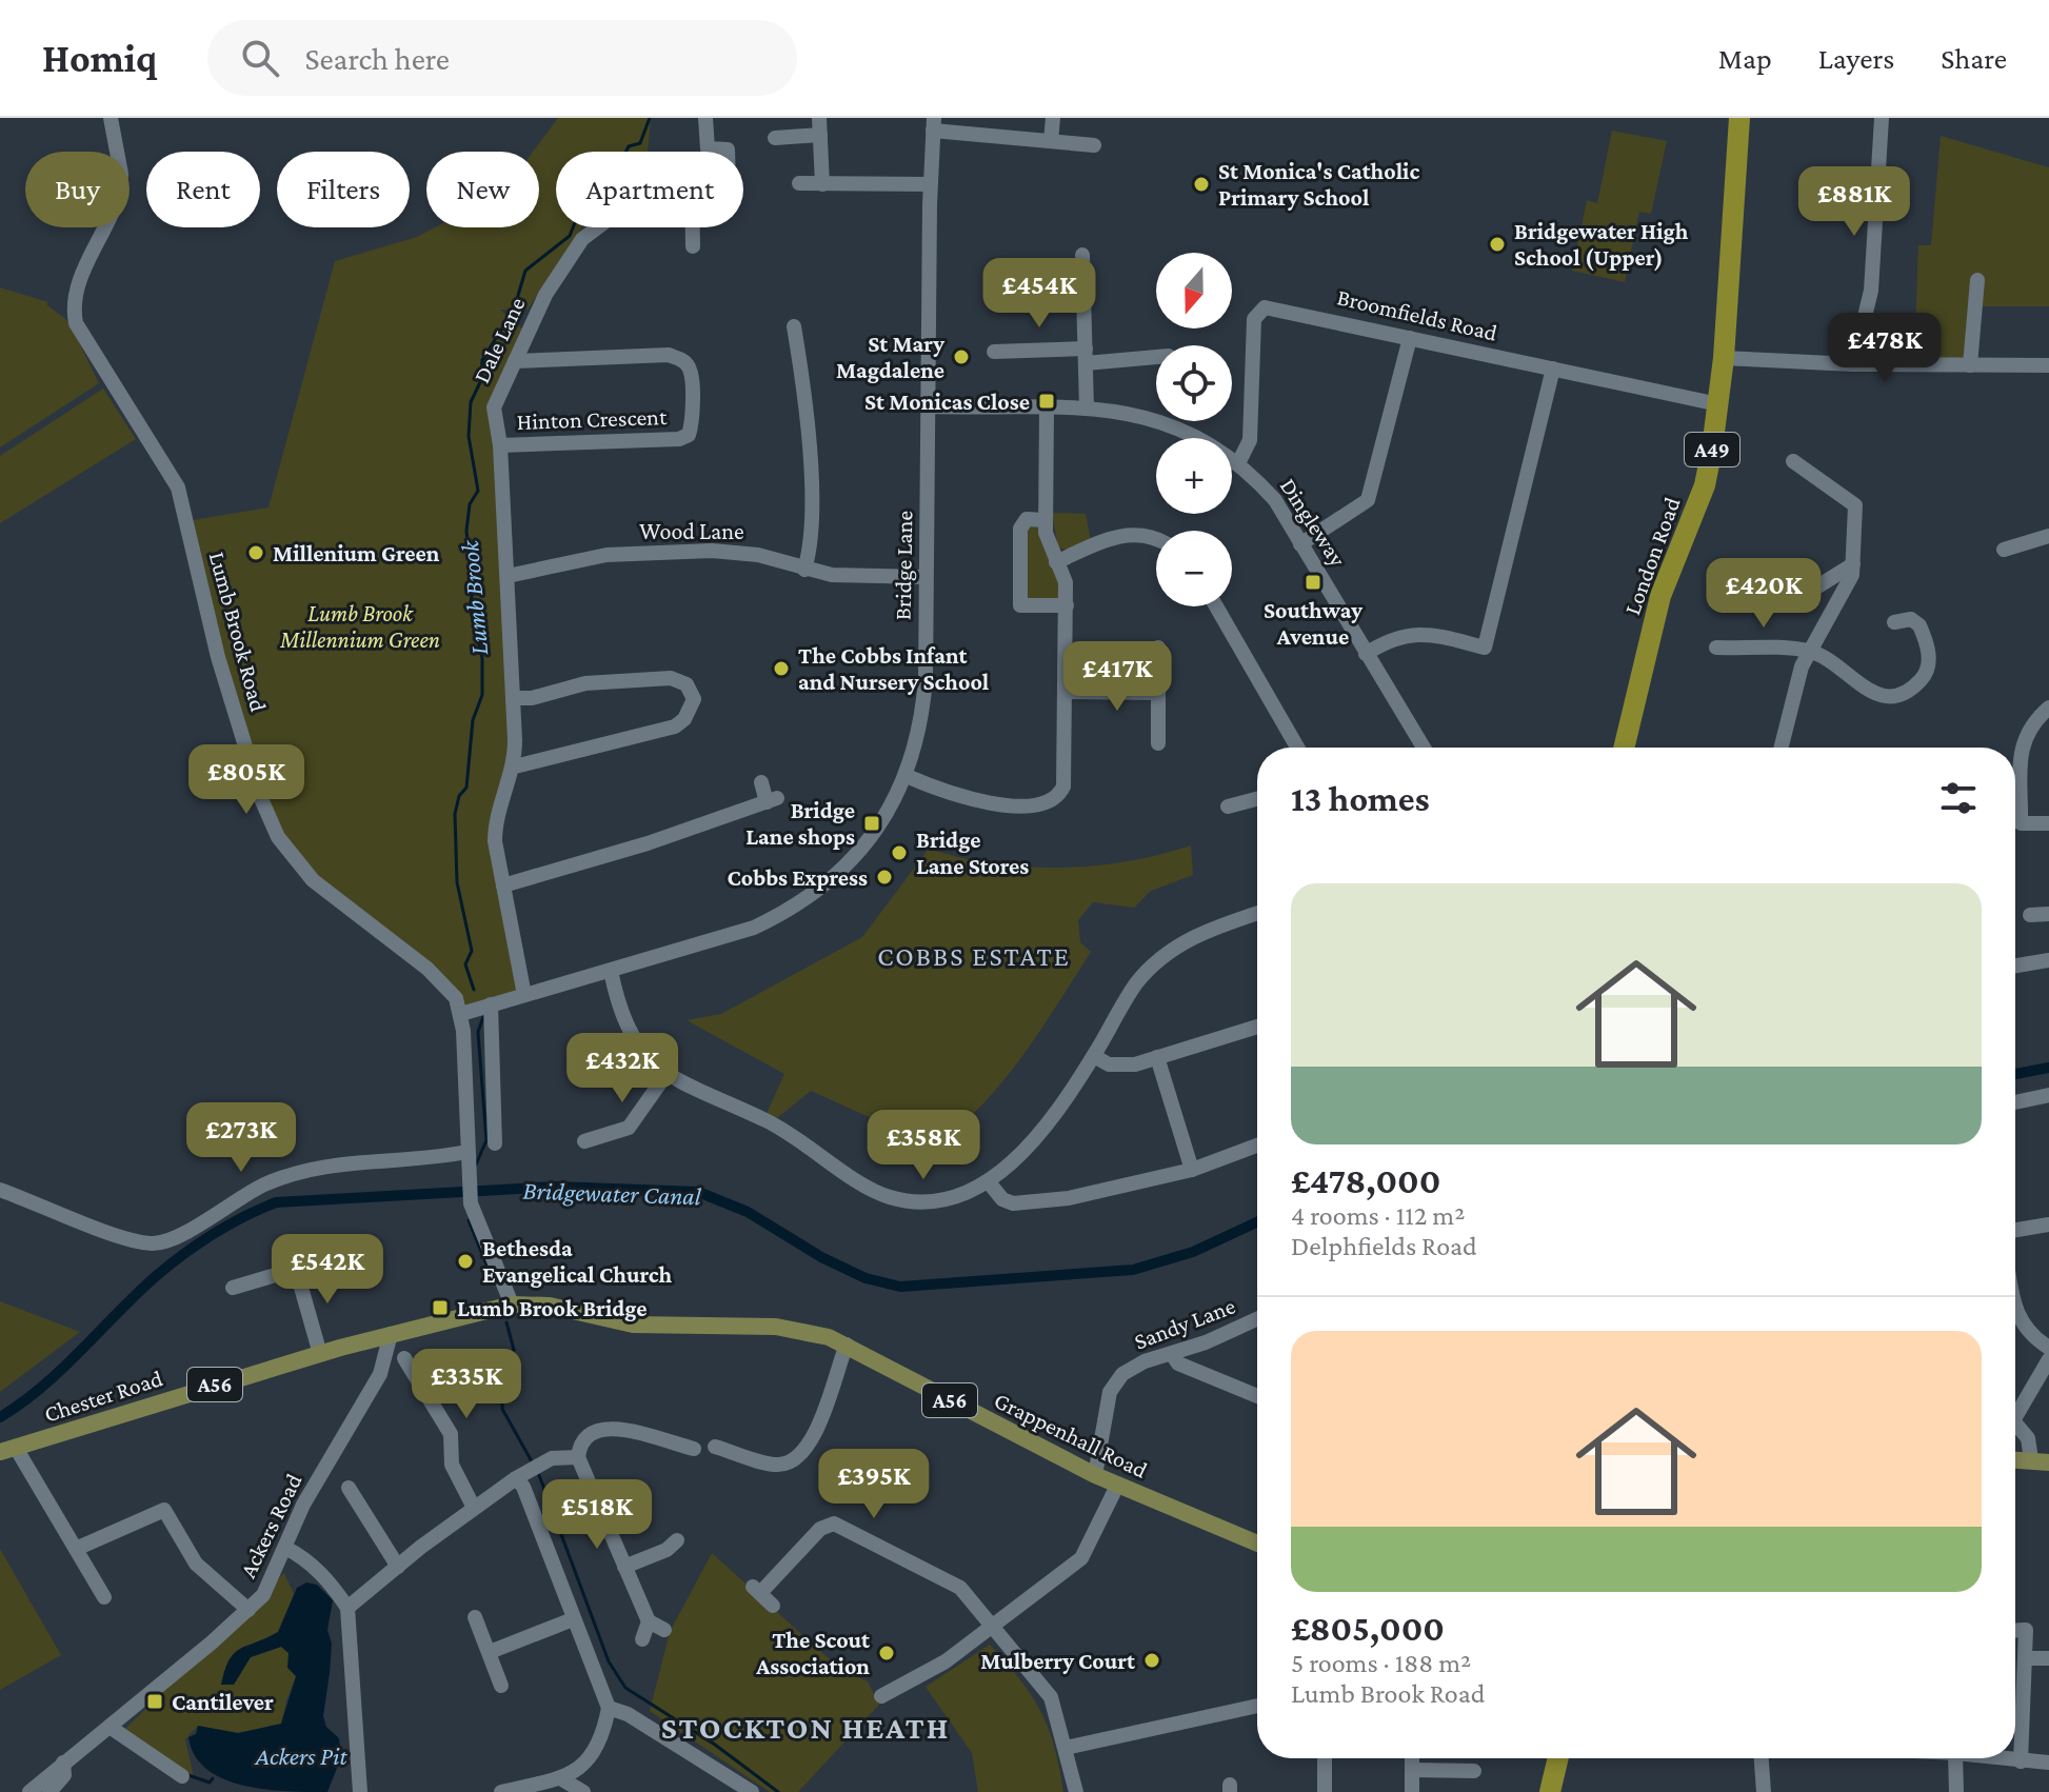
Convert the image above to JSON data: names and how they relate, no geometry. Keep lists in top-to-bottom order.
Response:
{
  "streets": {
    "highway": ["A49", "London Road"],
    "main road": ["A56", "Chester Road", "Grappenhall Road"],
    "street": [
      "Broomfields Road",
      "Dale Lane",
      "Hinton Crescent",
      "Dingleway",
      "Wood Lane",
      "Bridge Lane",
      "Lumb Brook Road",
      "Sandy Lane",
      "Ackers Road"
    ]
  },
  "crossings": [
    ["Broomfields Road", "Dingleway"],
    ["Broomfields Road", "London Road"],
    ["Dale Lane", "Hinton Crescent"],
    ["Dale Lane", "Wood Lane"],
    ["Dale Lane", "Bridge Lane"],
    ["Dingleway", "Bridge Lane"],
    ["Wood Lane", "Bridge Lane"],
    ["Bridge Lane", "Lumb Brook Road"],
    ["Sandy Lane", "Grappenhall Road"],
    ["Chester Road", "Grappenhall Road"],
    ["Chester Road", "Ackers Road"]
  ],
  "districts": ["COBBS ESTATE", "STOCKTON HEATH"],
  "water": ["Lumb Brook", "Bridgewater Canal", "Ackers Pit"],
  "parks": ["Lumb Brook Millennium Green"],
  "places": {
    "other": [
      "St Monica's Catholic Primary School",
      "Bridgewater High School (Upper)",
      "St Mary Magdalene",
      "Millenium Green",
      "The Cobbs Infant and Nursery School",
      "Bridge Lane Stores",
      "Cobbs Express",
      "Bethesda Evangelical Church",
      "The Scout Association",
      "Mulberry Court"
    ],
    "transit": [
      "St Monicas Close",
      "Southway Avenue",
      "Bridge Lane shops",
      "Lumb Brook Bridge",
      "Cantilever"
    ]
  },
  "north": "bottom",
  "page": {
    "header": "Homiq",
    "search": "Search here",
    "nav": ["Map", "Layers", "Share"],
    "chip": [
      "Buy",
      "Rent",
      "Filters",
      "New",
      "Apartment"
    ],
    "price": [
      "£881K",
      "£454K",
      "£478K",
      "£420K",
      "£417K",
      "£805K",
      "£432K",
      "£273K",
      "£358K",
      "£542K",
      "£335K",
      "£395K",
      "£518K"
    ],
    "map_buttons": ["+", "−"],
    "heading": "13 homes",
    "list": [
      {
        "name": "£478,000",
        "note": "4 rooms · 112 m² · Delphfields Road"
      },
      {
        "name": "£805,000",
        "note": "5 rooms · 188 m² · Lumb Brook Road"
      }
    ]
  }
}
